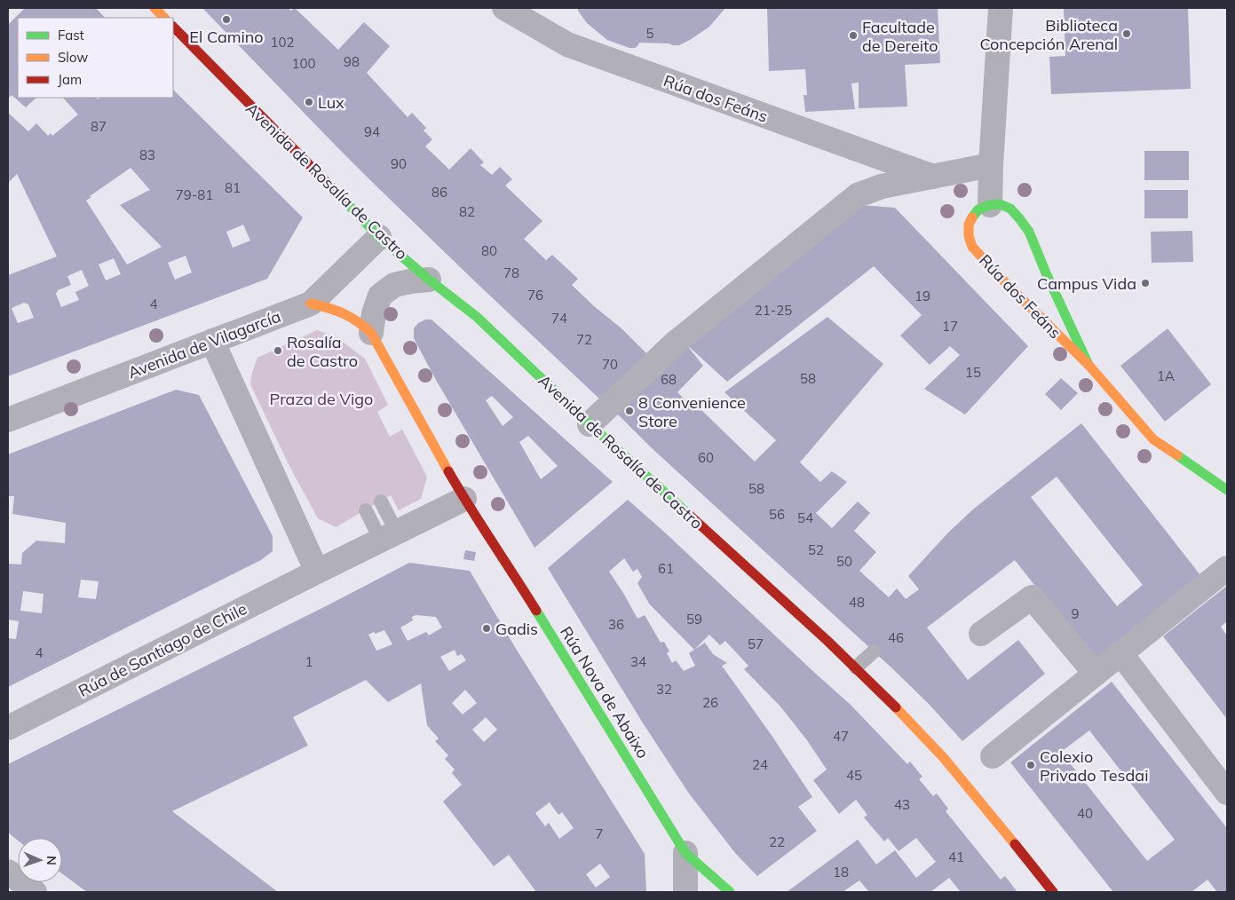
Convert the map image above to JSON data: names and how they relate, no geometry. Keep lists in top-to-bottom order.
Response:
{
  "streets": {
    "street": [
      "Rúa dos Feáns",
      "Avenida de Rosalía de Castro",
      "Avenida de Vilagarcía",
      "Rúa de Santiago de Chile",
      "Rúa Nova de Abaixo"
    ]
  },
  "crossings": [
    ["Avenida de Rosalía de Castro", "Avenida de Vilagarcía"]
  ],
  "parks": ["Praza de Vigo"],
  "places": [
    "El Camino",
    "Biblioteca Concepción Arenal",
    "Facultade de Dereito",
    "Lux",
    "Campus Vida",
    "Rosalía de Castro",
    "8 Convenience Store",
    "Gadis",
    "Colexio Privado Tesdai"
  ],
  "house_numbers": [
    "5",
    "102",
    "98",
    "100",
    "87",
    "94",
    "83",
    "90",
    "81",
    "86",
    "79-81",
    "82",
    "80",
    "78",
    "76",
    "19",
    "4",
    "21-25",
    "74",
    "17",
    "72",
    "70",
    "15",
    "1A",
    "58",
    "68",
    "60",
    "58",
    "56",
    "54",
    "52",
    "50",
    "61",
    "48",
    "9",
    "59",
    "36",
    "46",
    "57",
    "4",
    "1",
    "34",
    "32",
    "26",
    "47",
    "24",
    "45",
    "43",
    "40",
    "7",
    "22",
    "41",
    "18"
  ],
  "legend": ["Fast", "Slow", "Jam"],
  "north": "right"
}
